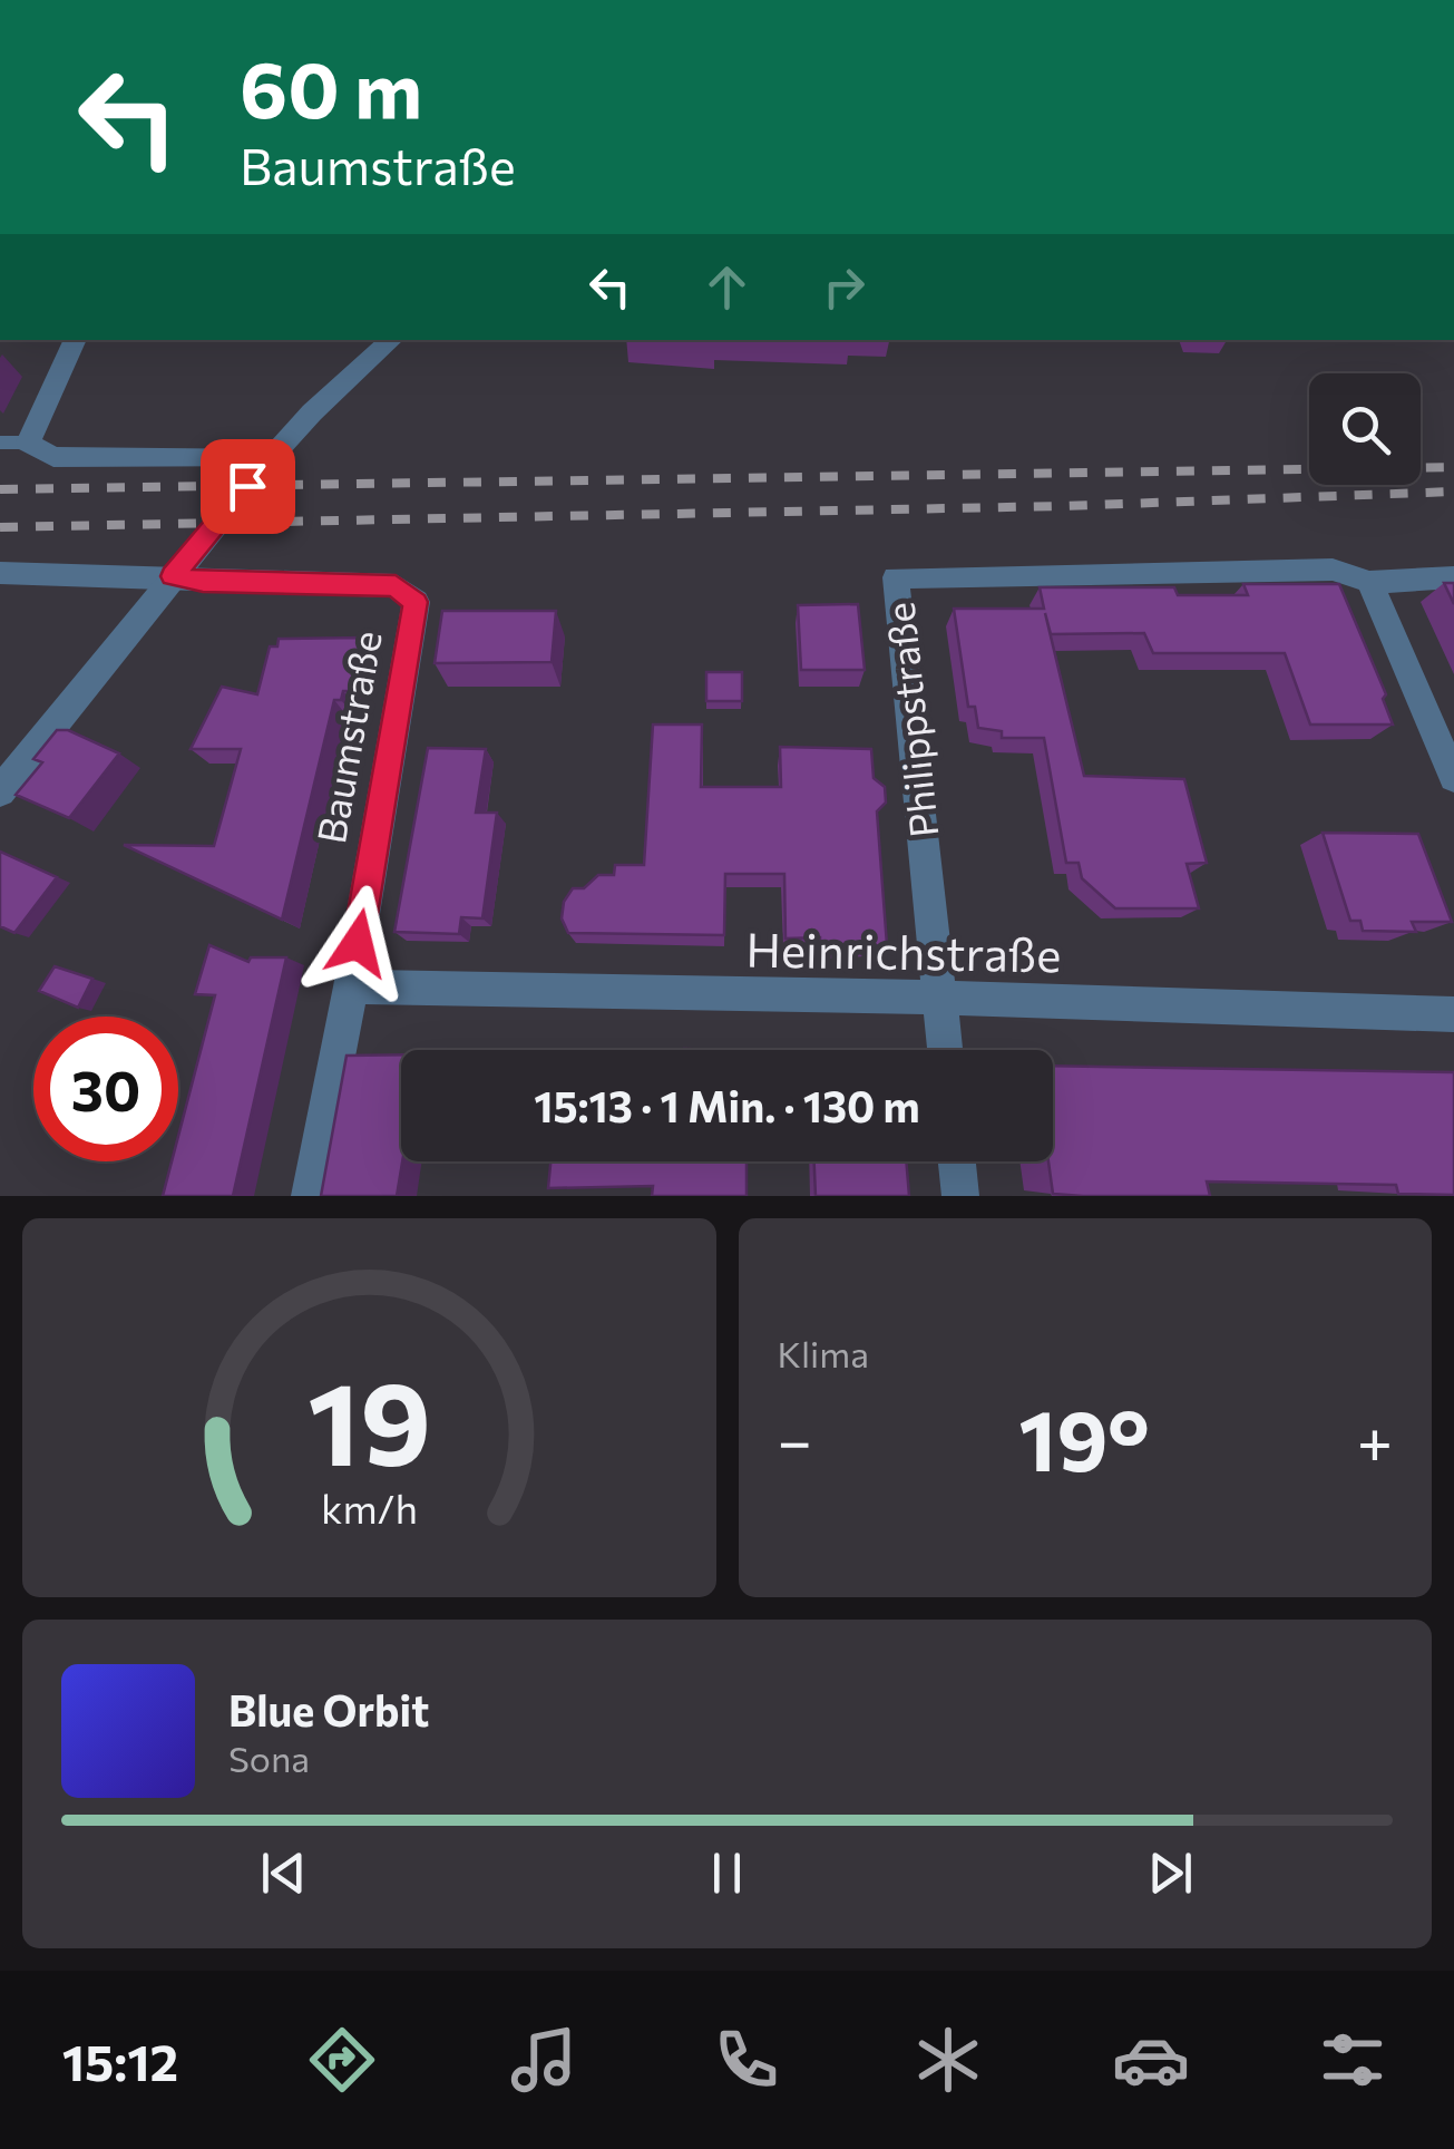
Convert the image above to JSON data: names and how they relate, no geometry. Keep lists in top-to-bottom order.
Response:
{
  "streets": {
    "street": ["Philippstraße", "Baumstraße", "Heinrichstraße"]
  },
  "crossings": [
    ["Philippstraße", "Heinrichstraße"],
    ["Baumstraße", "Heinrichstraße"]
  ],
  "page": {
    "turn": ["60 m", "Baumstraße"],
    "limit": "30",
    "trip": "15:13 · 1 Min. · 130 m",
    "tile": "Klima",
    "heat": ["−", "19°", "+"],
    "song": ["Blue Orbit", "Sona"],
    "tabs": "15:12",
    "gauge": ["19", "km/h"]
  }
}
